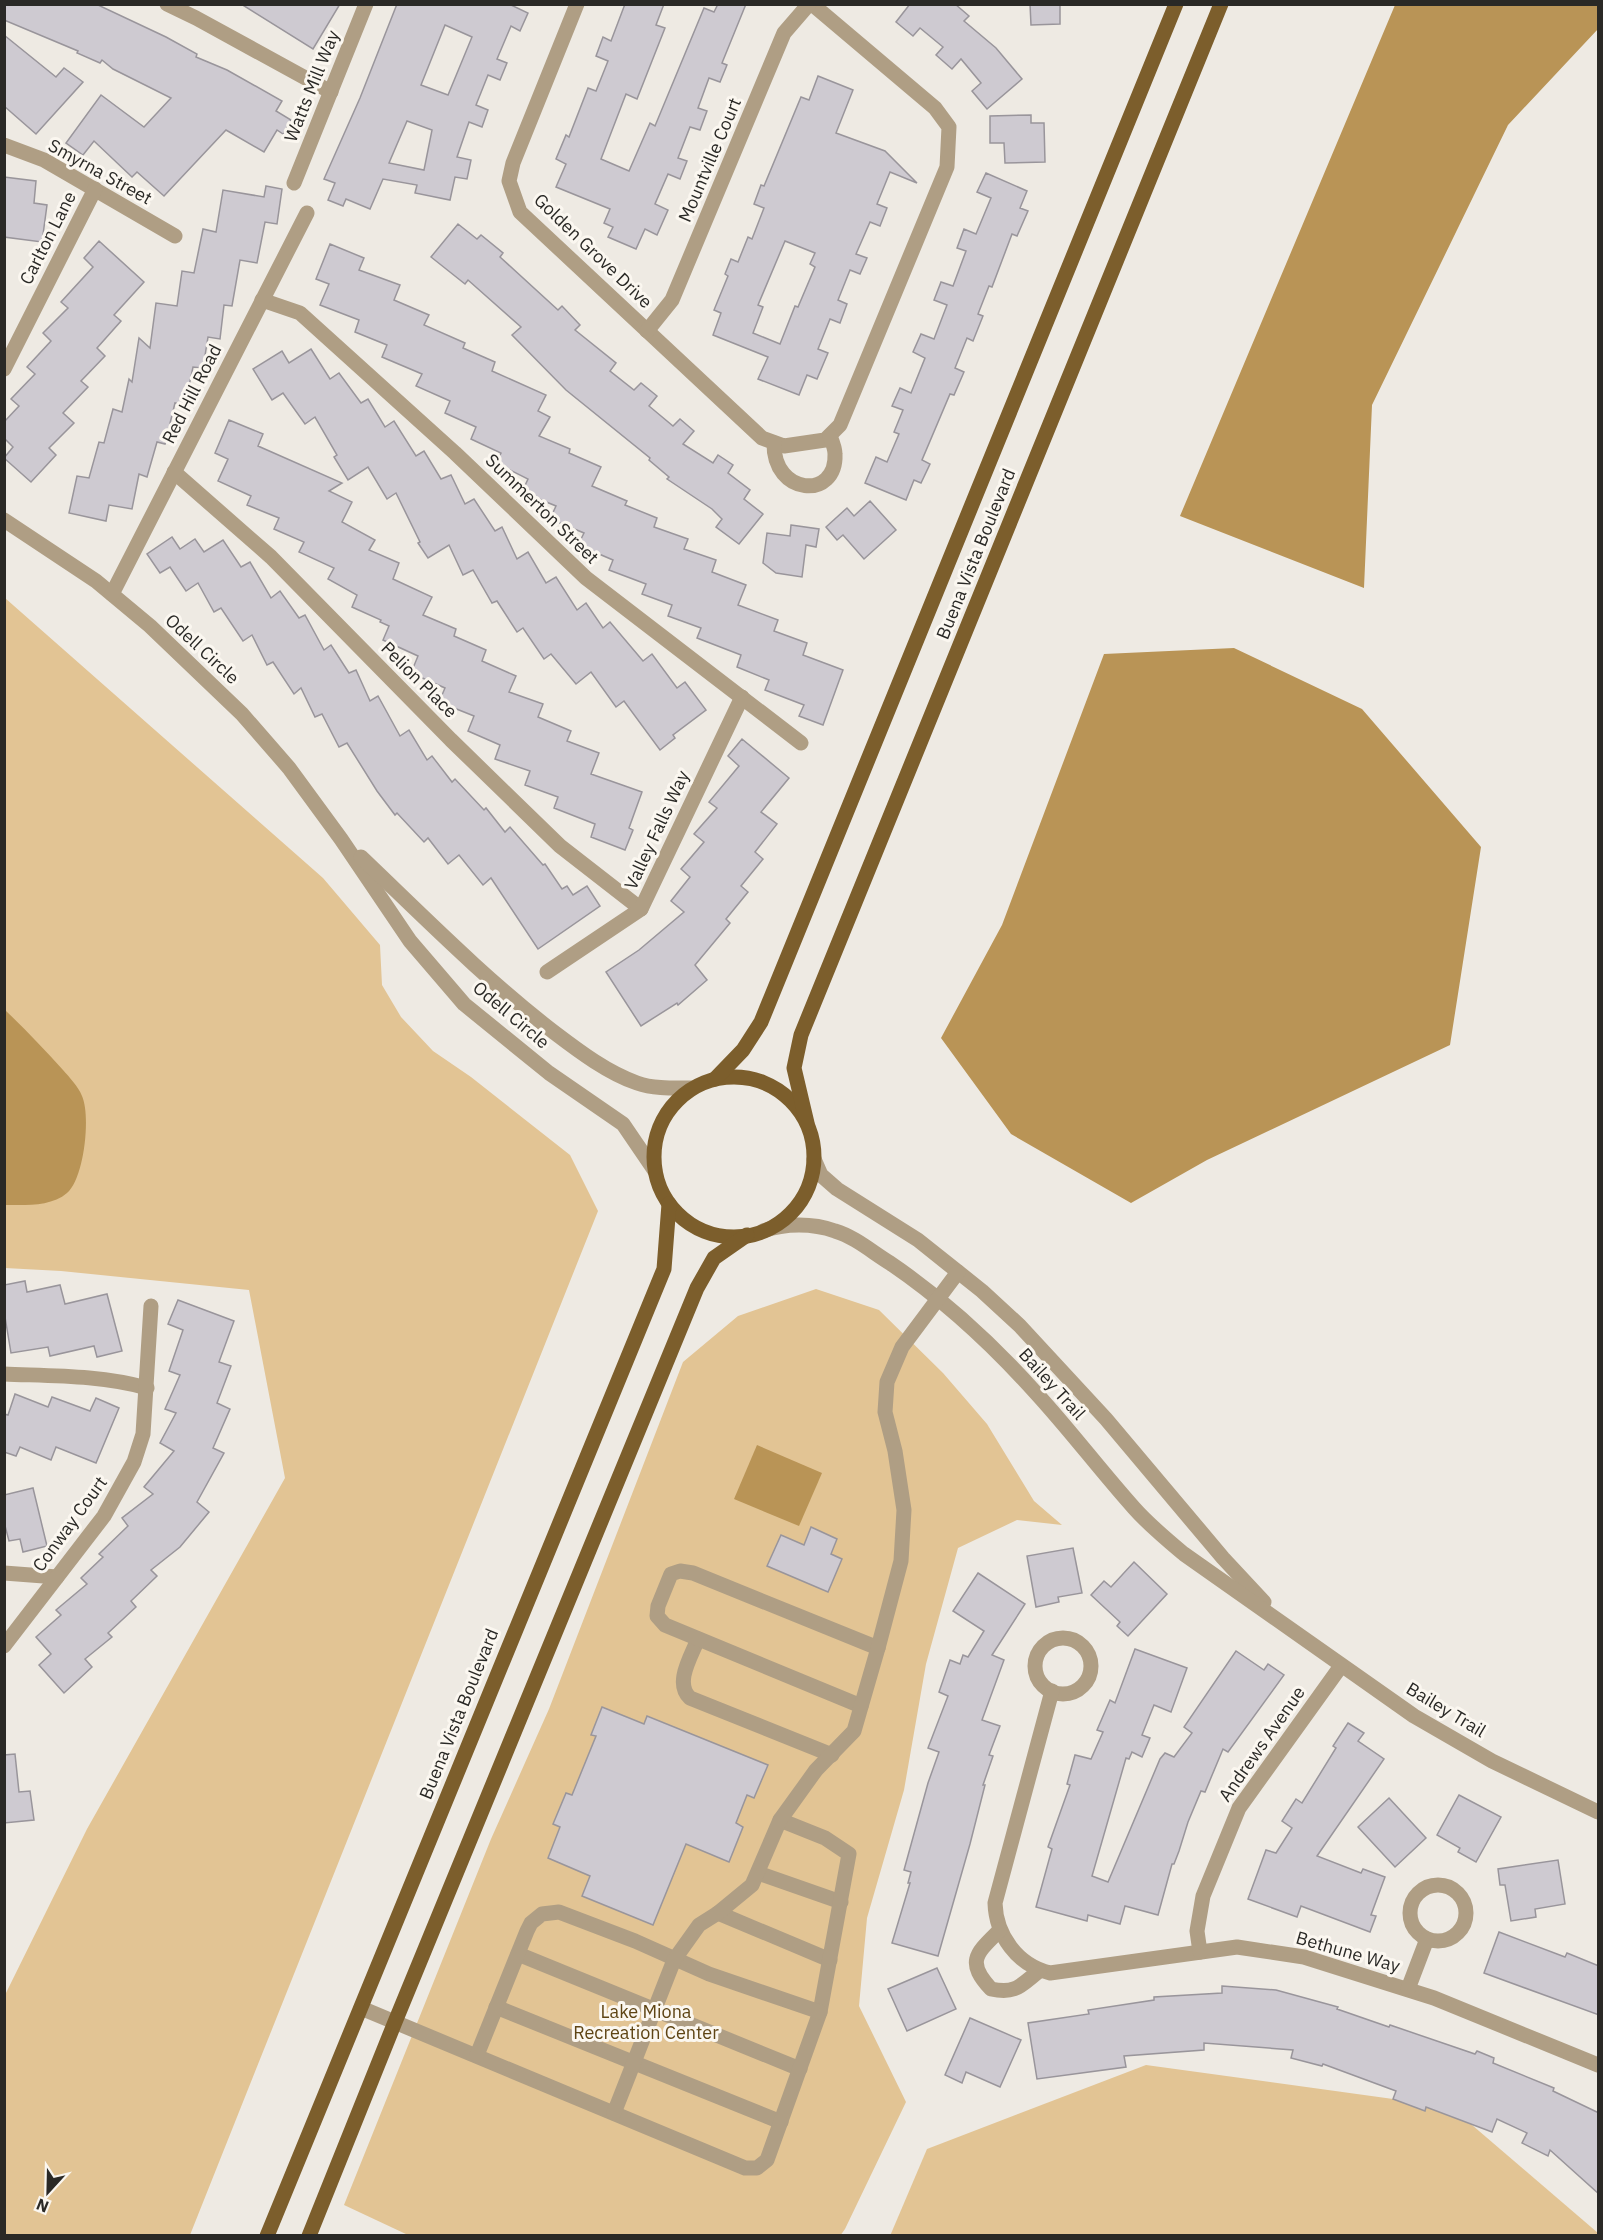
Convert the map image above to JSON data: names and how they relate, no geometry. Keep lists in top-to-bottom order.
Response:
{
  "streets": {
    "main road": ["Buena Vista Boulevard"],
    "street": [
      "Watts Mill Way",
      "Mountville Court",
      "Smyrna Street",
      "Carlton Lane",
      "Golden Grove Drive",
      "Red Hill Road",
      "Summerton Street",
      "Odell Circle",
      "Pelion Place",
      "Valley Falls Way",
      "Bailey Trail",
      "Conway Court",
      "Andrews Avenue",
      "Bethune Way"
    ]
  },
  "crossings": [
    ["Mountville Court", "Golden Grove Drive"],
    ["Smyrna Street", "Carlton Lane"],
    ["Red Hill Road", "Summerton Street"],
    ["Red Hill Road", "Odell Circle"],
    ["Red Hill Road", "Pelion Place"],
    ["Summerton Street", "Valley Falls Way"],
    ["Buena Vista Boulevard", "Odell Circle"],
    ["Buena Vista Boulevard", "Bailey Trail"],
    ["Odell Circle", "Bailey Trail"],
    ["Pelion Place", "Valley Falls Way"],
    ["Bailey Trail", "Andrews Avenue"],
    ["Andrews Avenue", "Bethune Way"]
  ],
  "parks": ["Lake Miona Recreation Center"],
  "north": "bottom"
}
